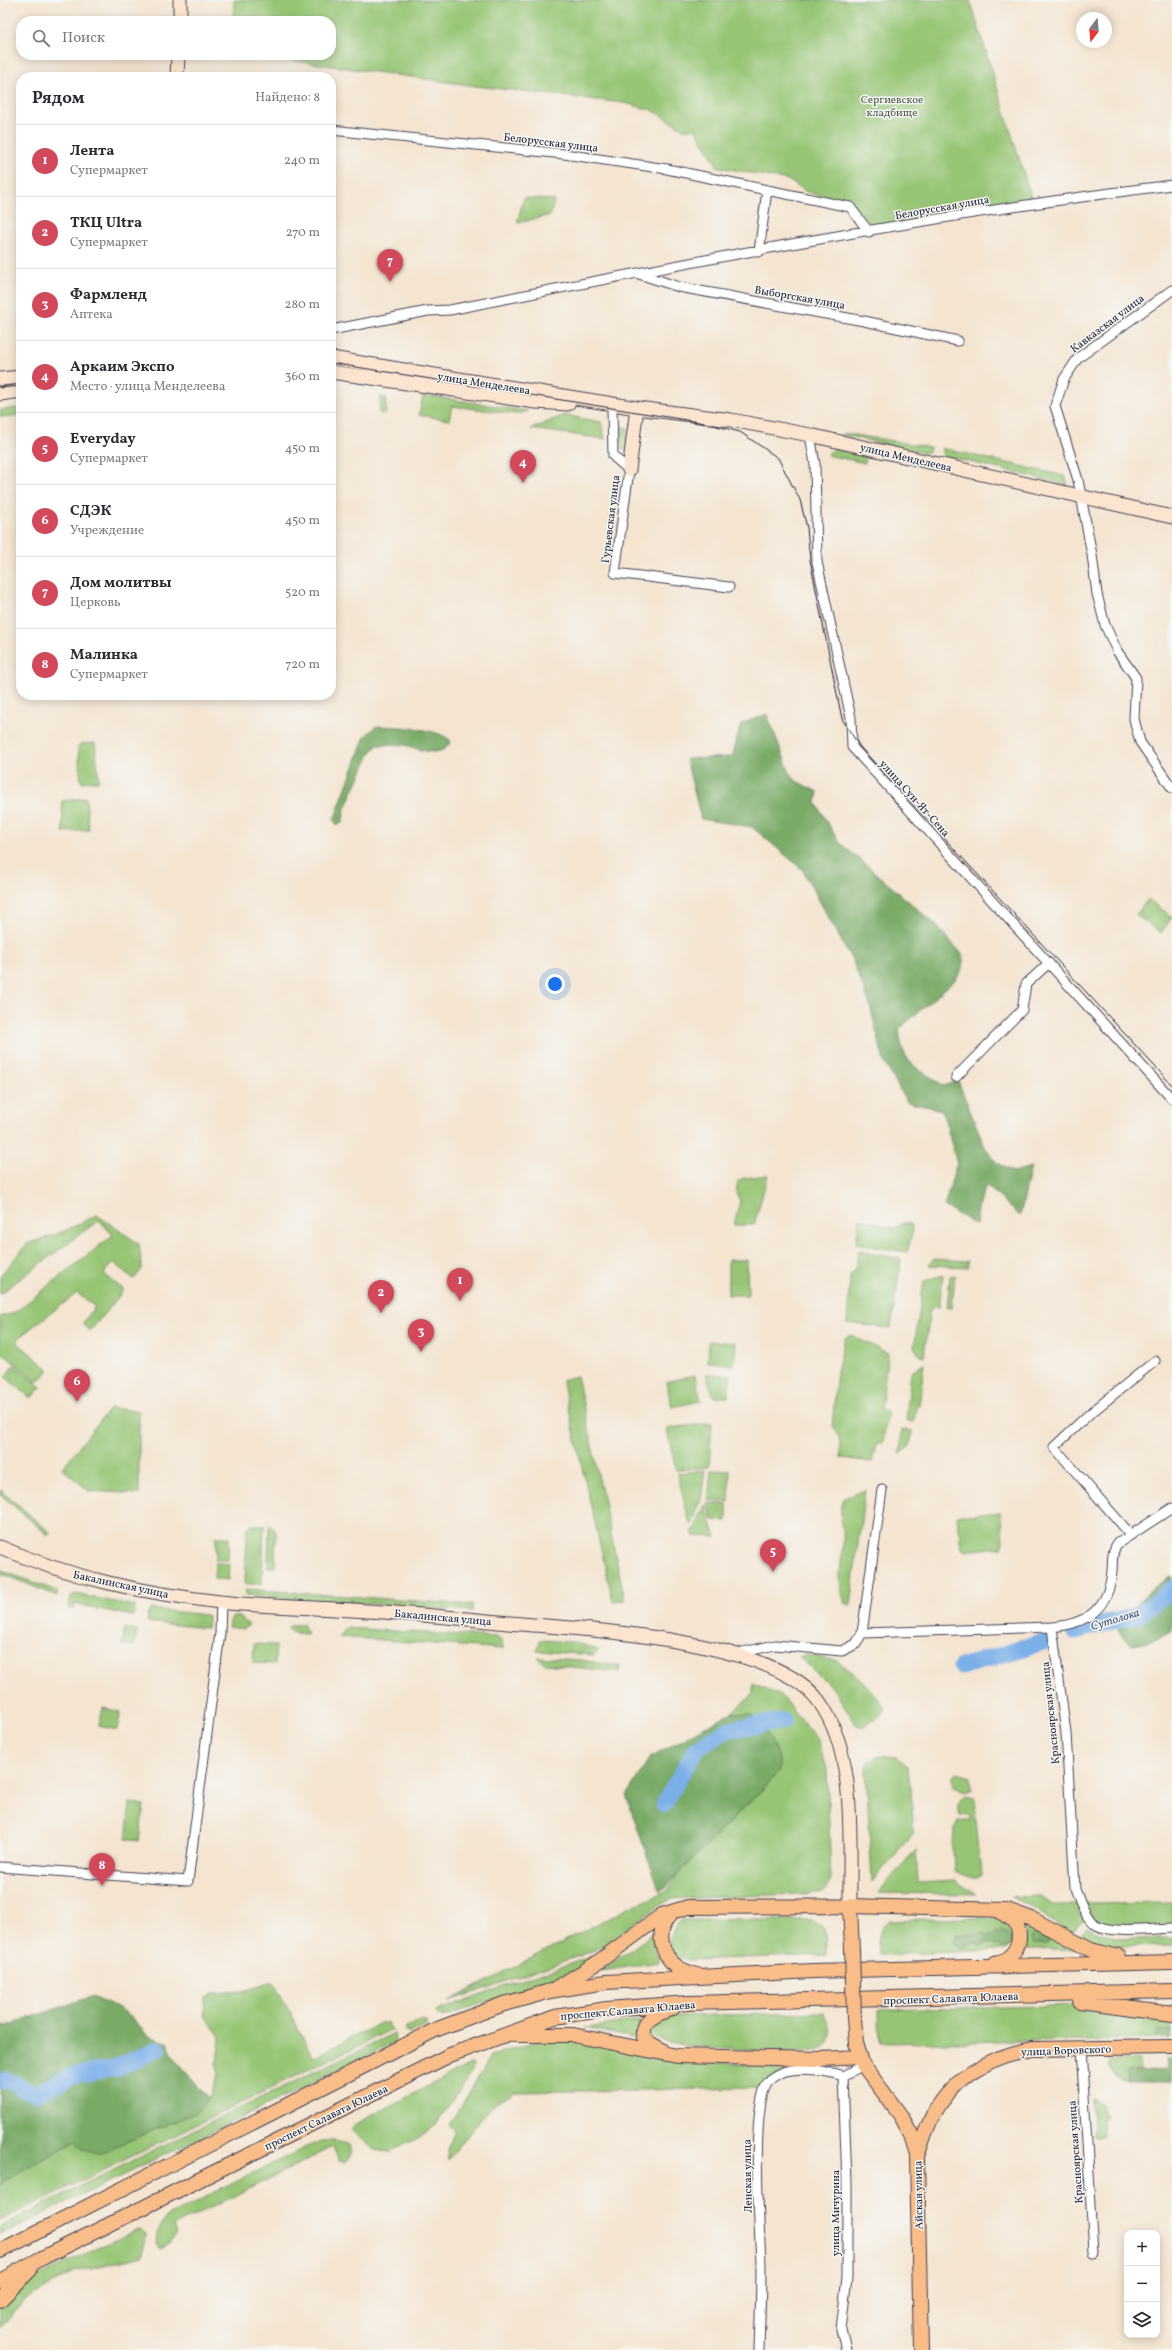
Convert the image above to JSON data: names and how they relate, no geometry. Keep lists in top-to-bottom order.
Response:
{
  "streets": {
    "main road": [
      "улица Менделеева",
      "Бакалинская улица",
      "проспект Салавата Юлаева",
      "улица Воровского",
      "Айская улица"
    ],
    "street": [
      "Белорусская улица",
      "Выборгская улица",
      "Кавказская улица",
      "Гурьевская улица",
      "улица Сун-Ят-Сена",
      "Красноярская улица",
      "Ленская улица",
      "улица Мичурина"
    ]
  },
  "crossings": [
    ["Белорусская улица", "Выборгская улица"],
    ["Кавказская улица", "улица Менделеева"],
    ["улица Менделеева", "Гурьевская улица"],
    ["улица Менделеева", "улица Сун-Ят-Сена"],
    ["Красноярская улица", "улица Воровского"],
    ["улица Воровского", "Айская улица"],
    ["Ленская улица", "улица Мичурина"]
  ],
  "water": ["Сутолока"],
  "parks": ["Сергиевское кладбище"],
  "north": "bottom",
  "page": {
    "search": "Поиск",
    "heading": ["Рядом", "Найдено: 8"],
    "list": [
      {
        "mark": "1",
        "name": "Лента",
        "note": "Супермаркет",
        "value": "240 m"
      },
      {
        "mark": "2",
        "name": "ТКЦ Ultra",
        "note": "Супермаркет",
        "value": "270 m"
      },
      {
        "mark": "3",
        "name": "Фармленд",
        "note": "Аптека",
        "value": "280 m"
      },
      {
        "mark": "4",
        "name": "Аркаим Экспо",
        "note": "Место · улица Менделеева",
        "value": "360 m"
      },
      {
        "mark": "5",
        "name": "Everyday",
        "note": "Супермаркет",
        "value": "450 m"
      },
      {
        "mark": "6",
        "name": "СДЭК",
        "note": "Учреждение",
        "value": "450 m"
      },
      {
        "mark": "7",
        "name": "Дом молитвы",
        "note": "Церковь",
        "value": "520 m"
      },
      {
        "mark": "8",
        "name": "Малинка",
        "note": "Супермаркет",
        "value": "720 m"
      }
    ],
    "pins": [
      "7",
      "4",
      "1",
      "2",
      "3",
      "6",
      "5",
      "8"
    ],
    "map_buttons": ["+", "−"]
  }
}
